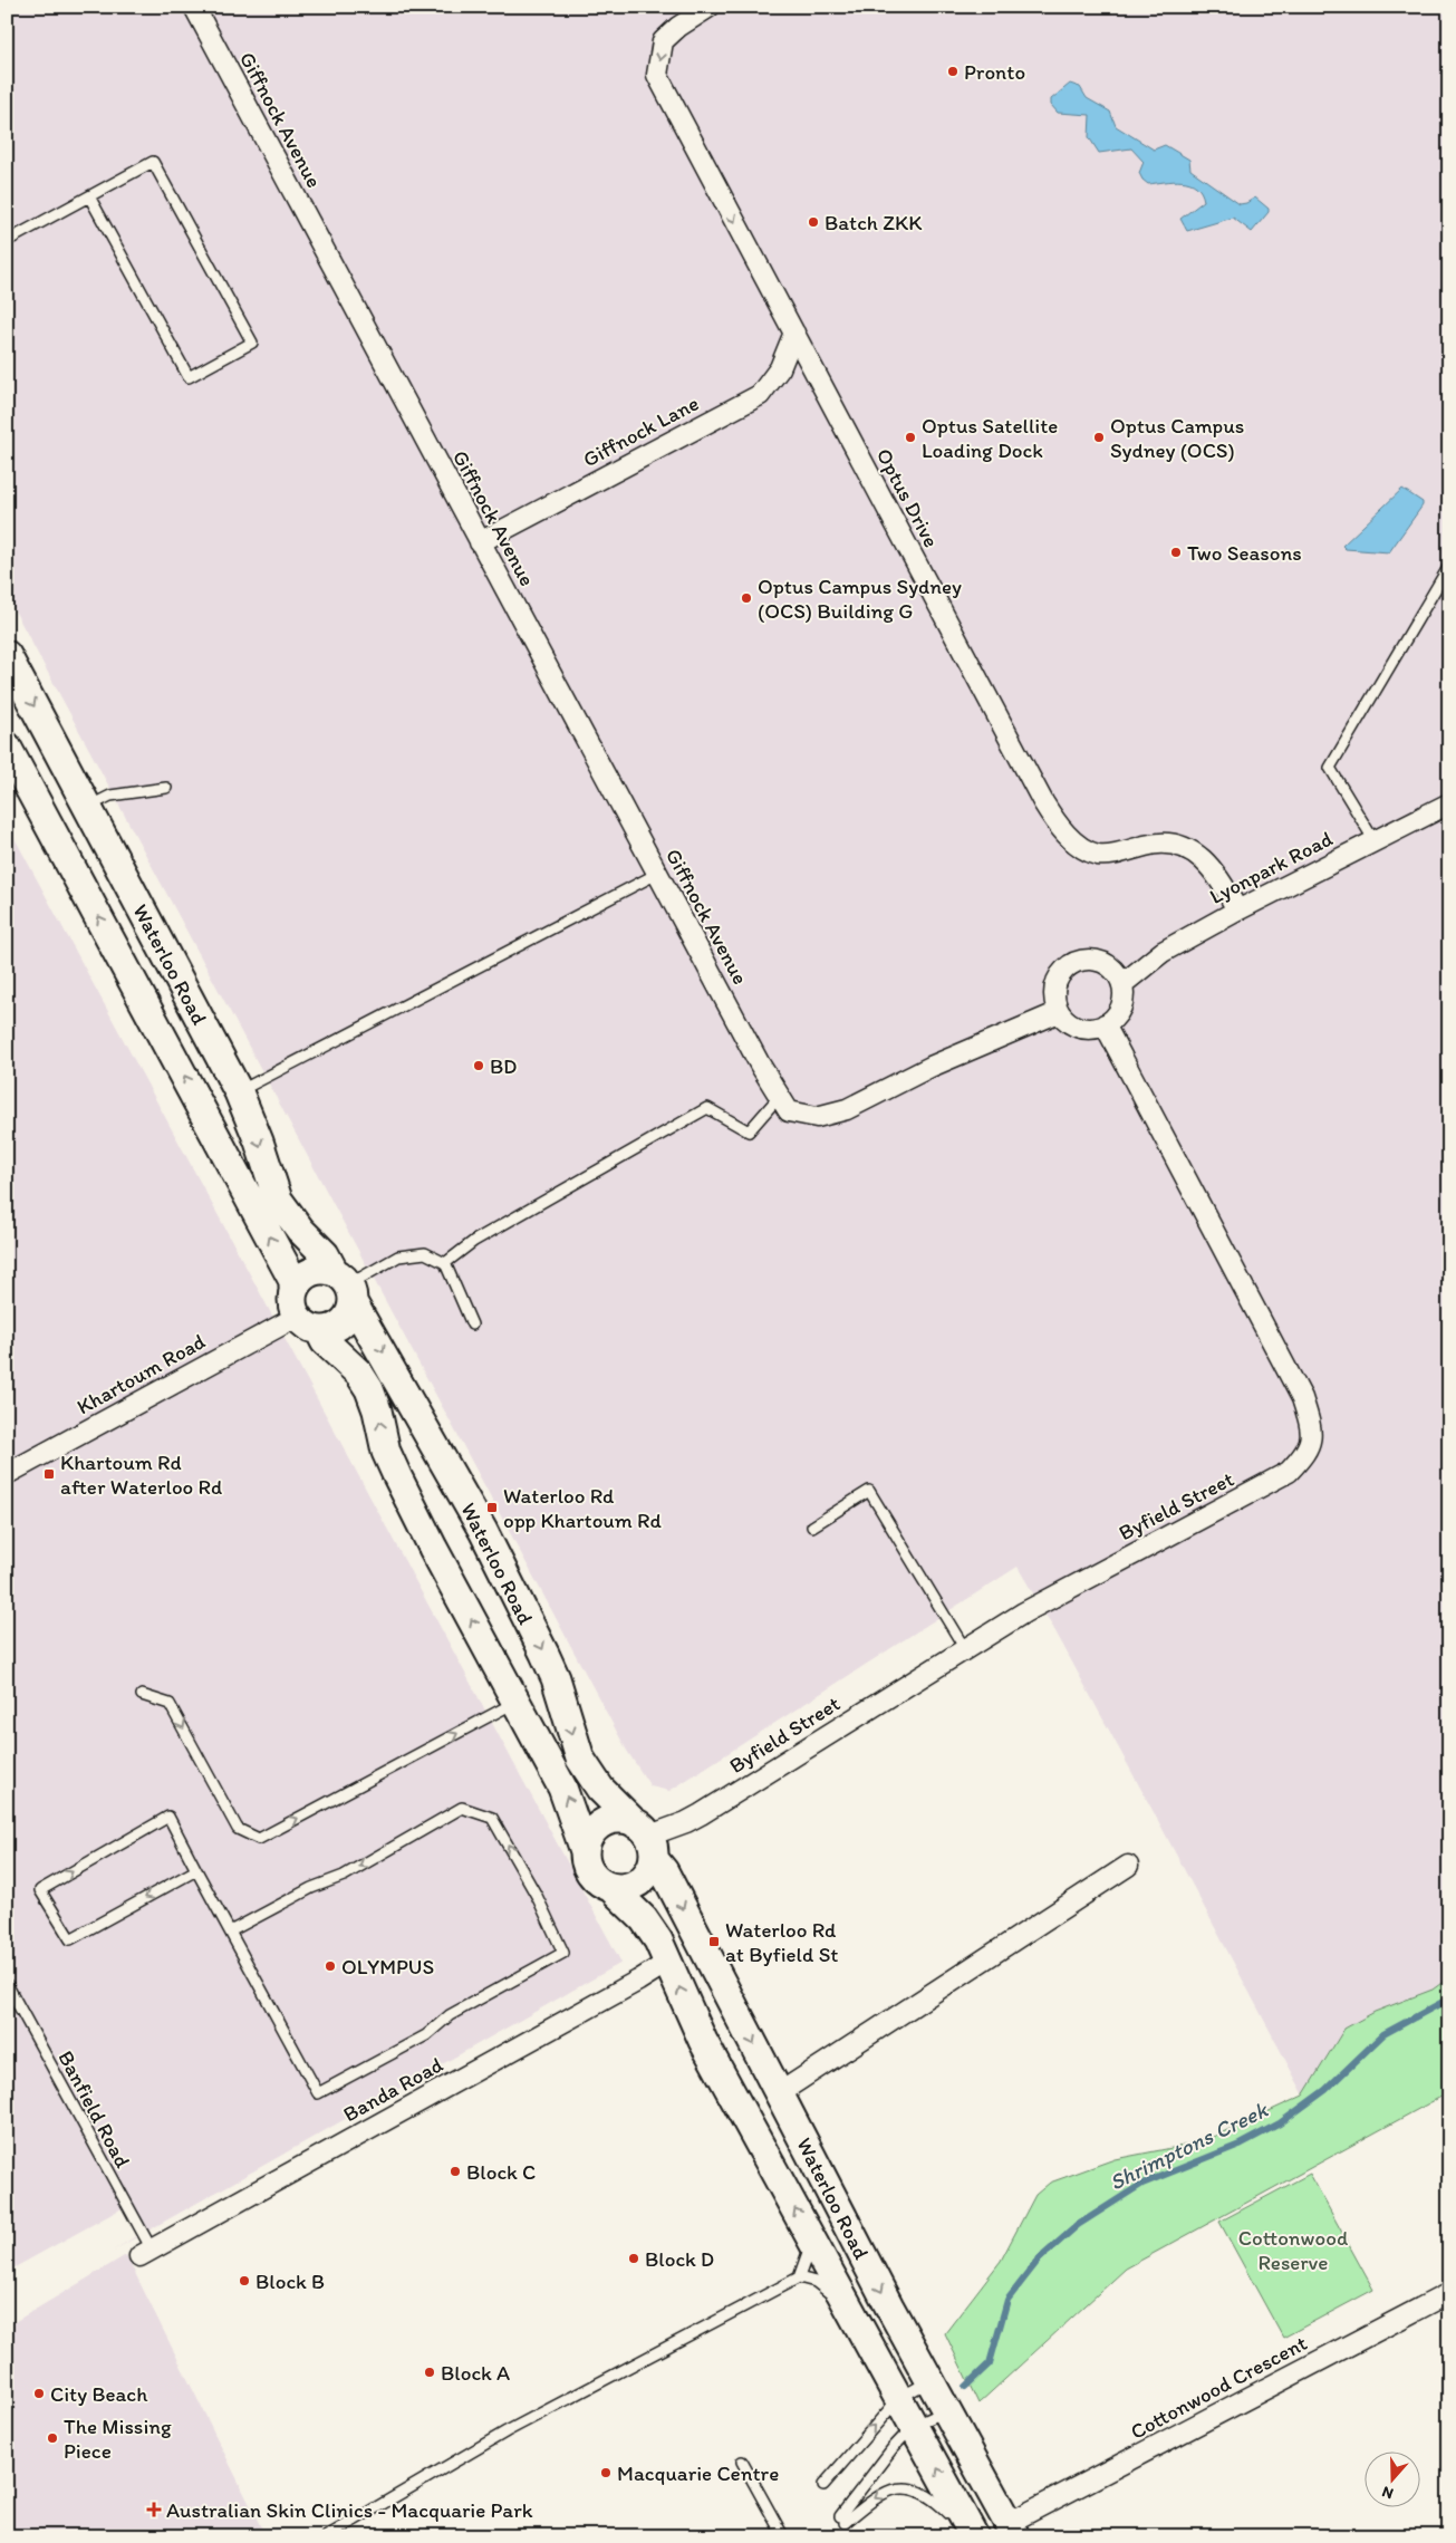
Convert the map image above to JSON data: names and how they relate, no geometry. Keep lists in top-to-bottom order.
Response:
{
  "streets": {
    "street": [
      "Giffnock Avenue",
      "Giffnock Lane",
      "Optus Drive",
      "Lyonpark Road",
      "Waterloo Road",
      "Khartoum Road",
      "Byfield Street",
      "Banda Road",
      "Cottonwood Crescent"
    ],
    "lane": ["Banfield Road"]
  },
  "crossings": [
    ["Giffnock Avenue", "Giffnock Lane"],
    ["Giffnock Lane", "Optus Drive"],
    ["Optus Drive", "Lyonpark Road"],
    ["Lyonpark Road", "Byfield Street"],
    ["Waterloo Road", "Khartoum Road"],
    ["Waterloo Road", "Byfield Street"],
    ["Waterloo Road", "Banda Road"],
    ["Waterloo Road", "Cottonwood Crescent"],
    ["Banda Road", "Banfield Road"]
  ],
  "water": ["Shrimptons Creek"],
  "parks": ["Cottonwood Reserve"],
  "places": {
    "other": [
      "Pronto",
      "Batch ZKK",
      "Optus Satellite Loading Dock",
      "Optus Campus Sydney (OCS)",
      "Two Seasons",
      "Optus Campus Sydney (OCS) Building G",
      "BD",
      "OLYMPUS",
      "Block C",
      "Block D",
      "Block B",
      "Block A",
      "City Beach",
      "The Missing Piece",
      "Macquarie Centre"
    ],
    "transit": ["Khartoum Rd after Waterloo Rd", "Waterloo Rd opp Khartoum Rd", "Waterloo Rd at Byfield St"],
    "health": ["Australian Skin Clinics - Macquarie Park"]
  },
  "north": "bottom"
}
